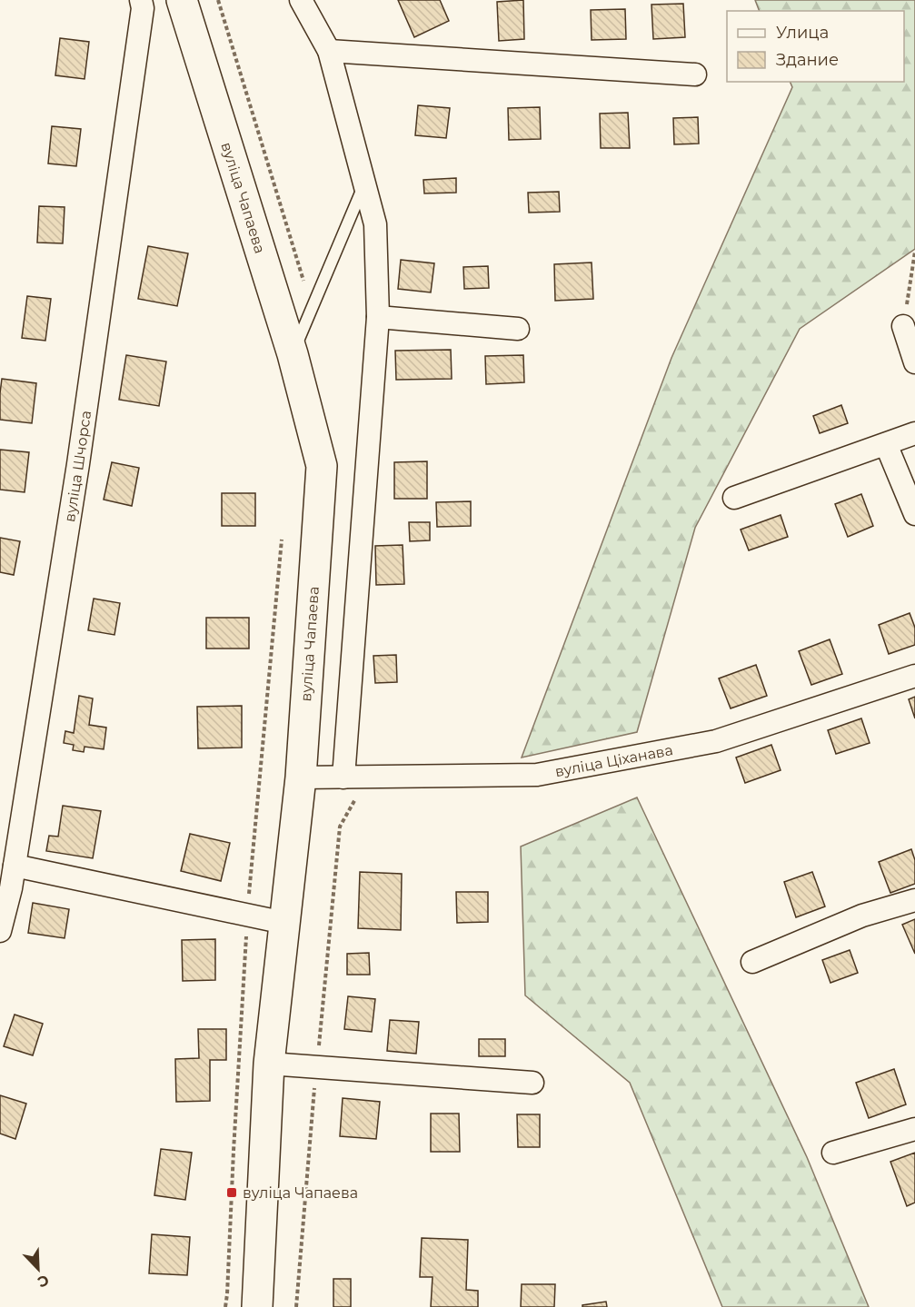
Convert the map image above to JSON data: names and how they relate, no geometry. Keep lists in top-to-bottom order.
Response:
{
  "streets": {
    "street": ["вуліца Чапаева", "вуліца Шчорса", "вуліца Ціханава"]
  },
  "crossings": [
    ["вуліца Чапаева", "вуліца Ціханава"]
  ],
  "places": {
    "transit": ["вуліца Чапаева"]
  },
  "legend": ["Улица", "Здание"],
  "north": "bottom right"
}
